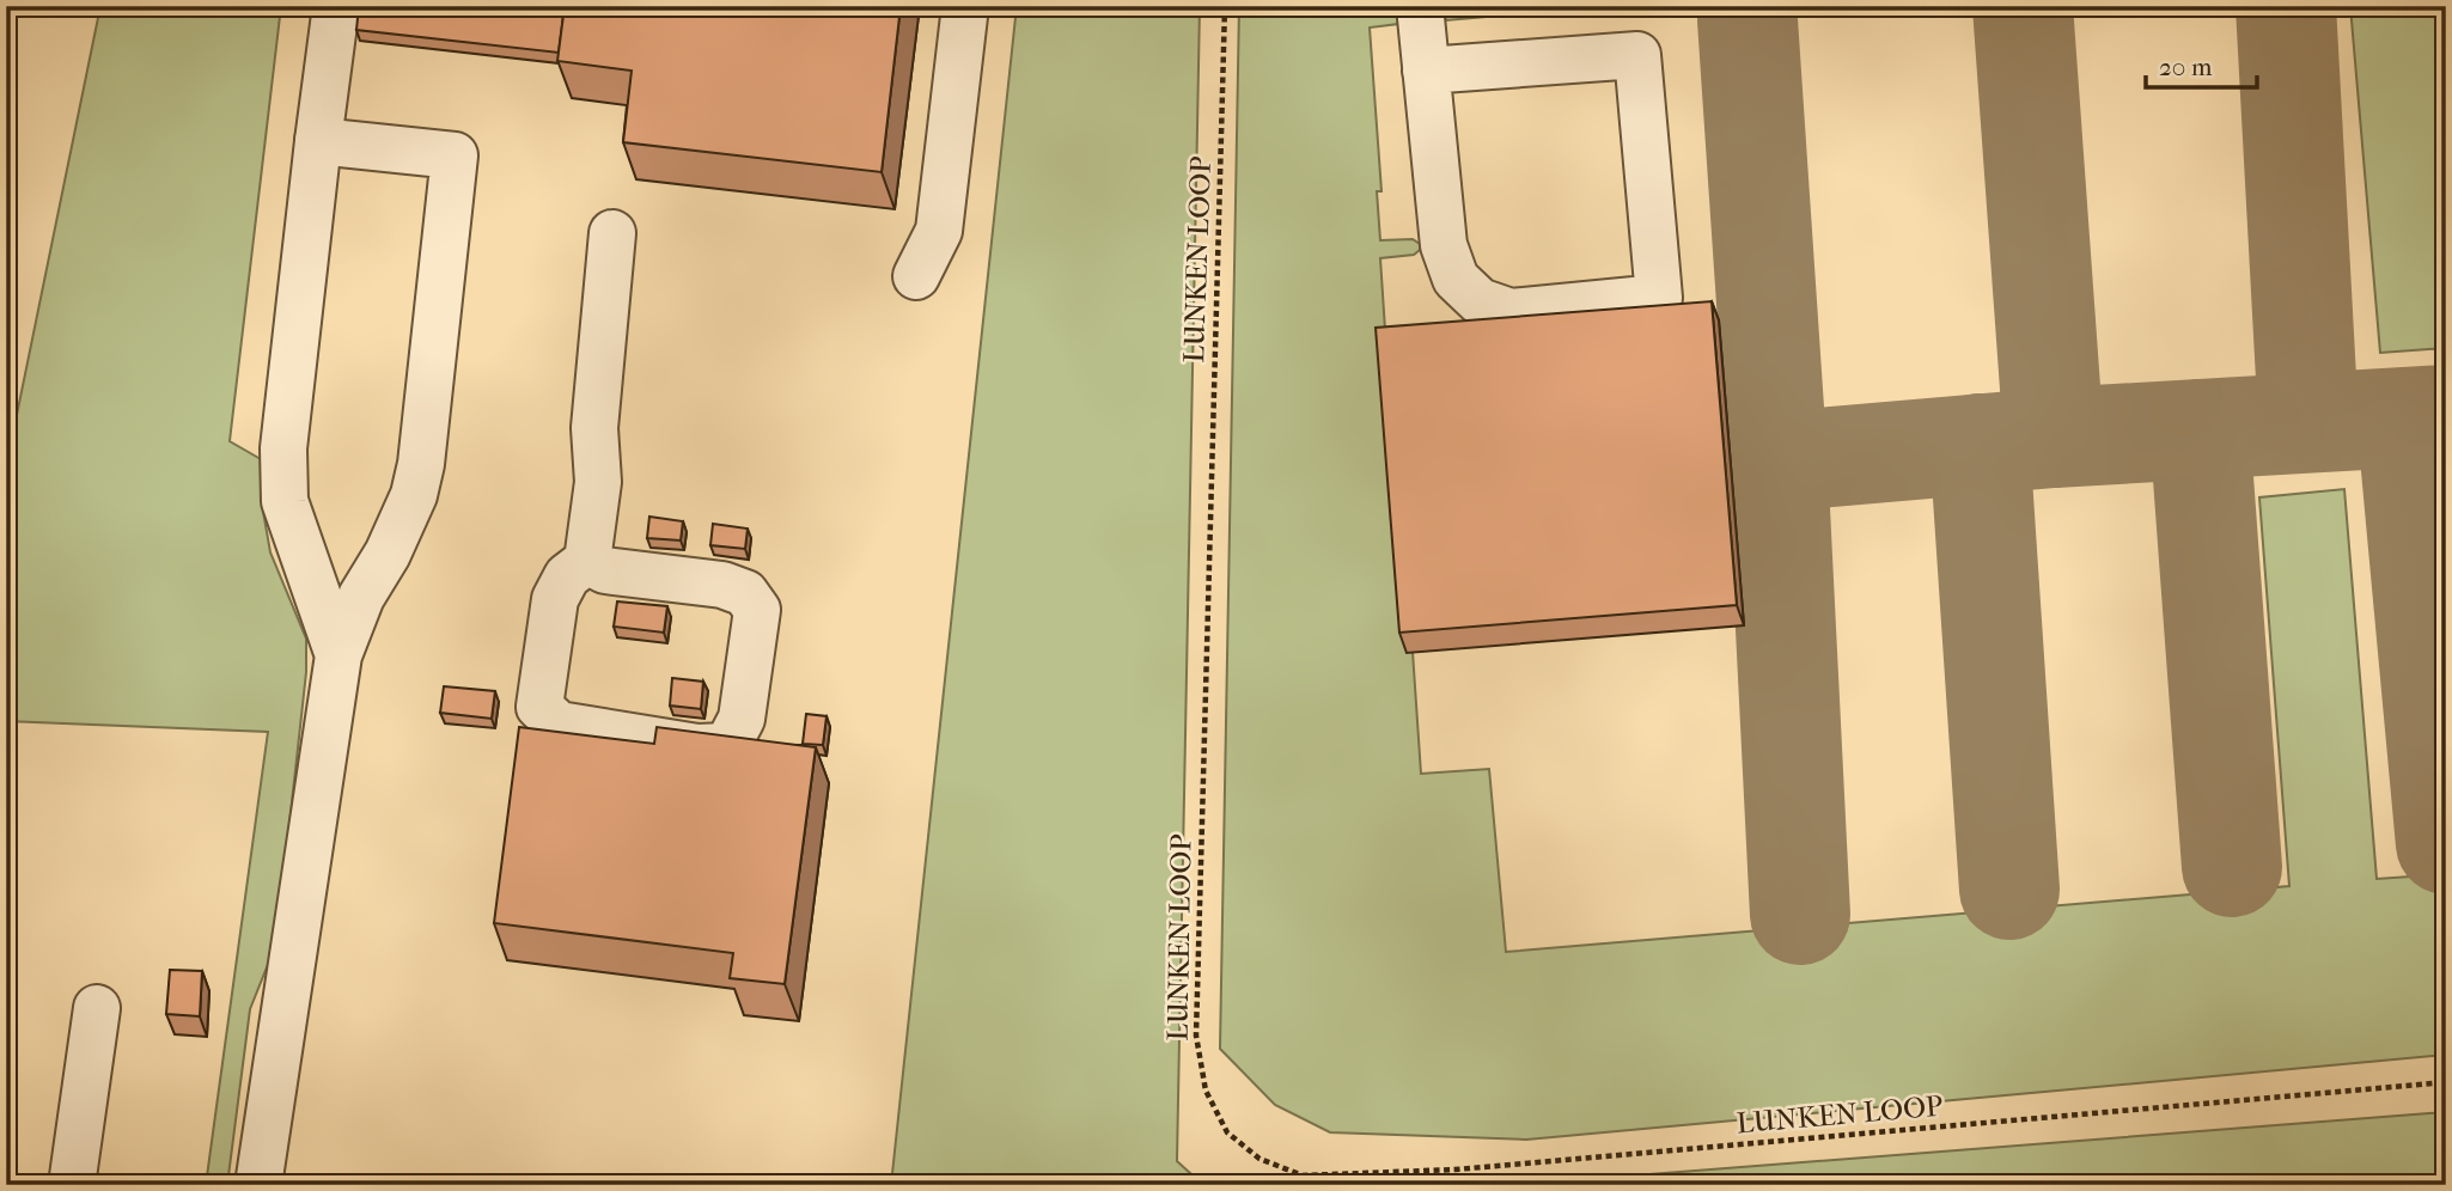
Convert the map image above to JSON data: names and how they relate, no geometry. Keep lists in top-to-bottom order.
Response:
{
  "streets": {
    "path": ["LUNKEN LOOP"]
  },
  "scale_bar": "20 m"
}
